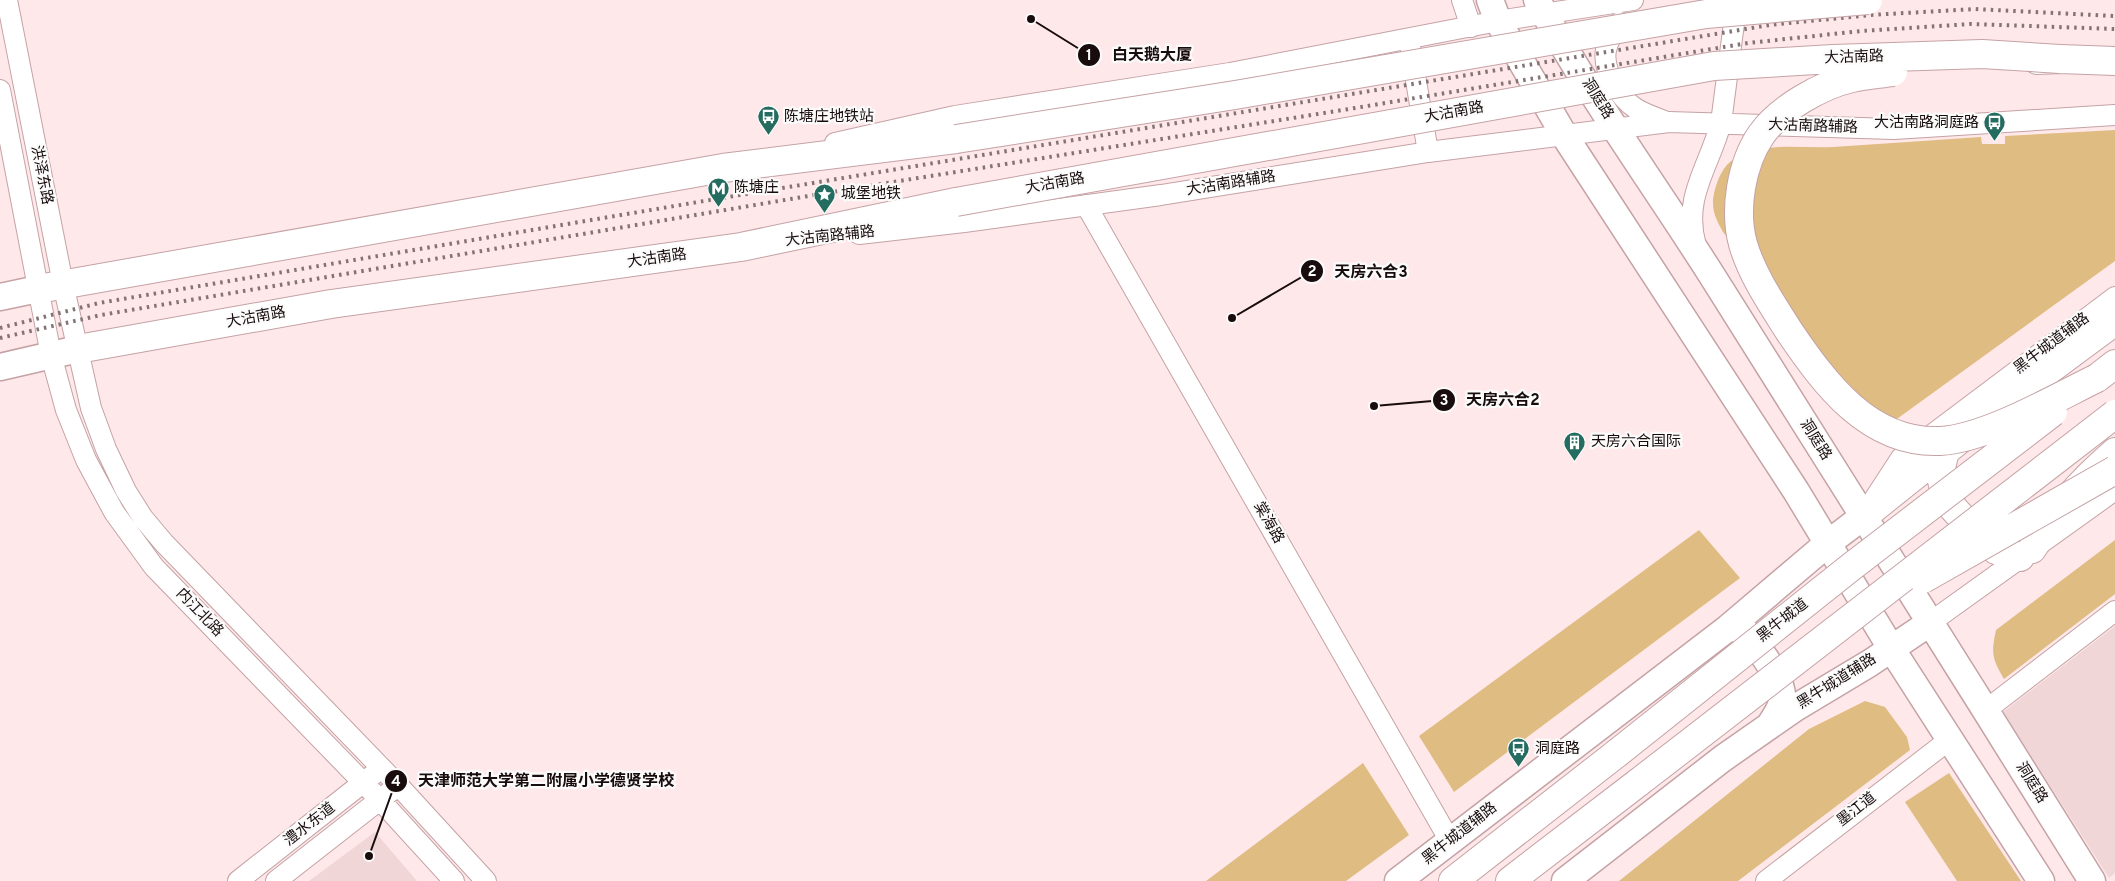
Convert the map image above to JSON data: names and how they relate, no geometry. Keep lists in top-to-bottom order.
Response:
{
  "streets": {
    "highway": ["大沽南路", "黑牛城道"],
    "main road": ["洞庭路", "黑牛城道辅路"],
    "street": [
      "大沽南路辅路",
      "洪泽东路",
      "棠海路",
      "内江北路",
      "墨江道",
      "澧水东道"
    ]
  },
  "crossings": [
    ["大沽南路", "大沽南路辅路"],
    ["大沽南路", "洪泽东路"],
    ["大沽南路", "内江北路"],
    ["洞庭路", "大沽南路辅路"],
    ["洞庭路", "黑牛城道辅路"],
    ["大沽南路辅路", "棠海路"],
    ["洪泽东路", "内江北路"],
    ["黑牛城道辅路", "棠海路"],
    ["内江北路", "澧水东道"]
  ],
  "places": {
    "other": [
      "白天鹅大厦",
      "天房六合3",
      "天房六合2",
      "天津师范大学第二附属小学德贤学校"
    ],
    "bus stop": ["陈塘庄地铁站", "大沽南路洞庭路", "洞庭路"],
    "metro station": ["陈塘庄"],
    "place": ["城堡地铁"],
    "building": ["天房六合国际"]
  }
}
